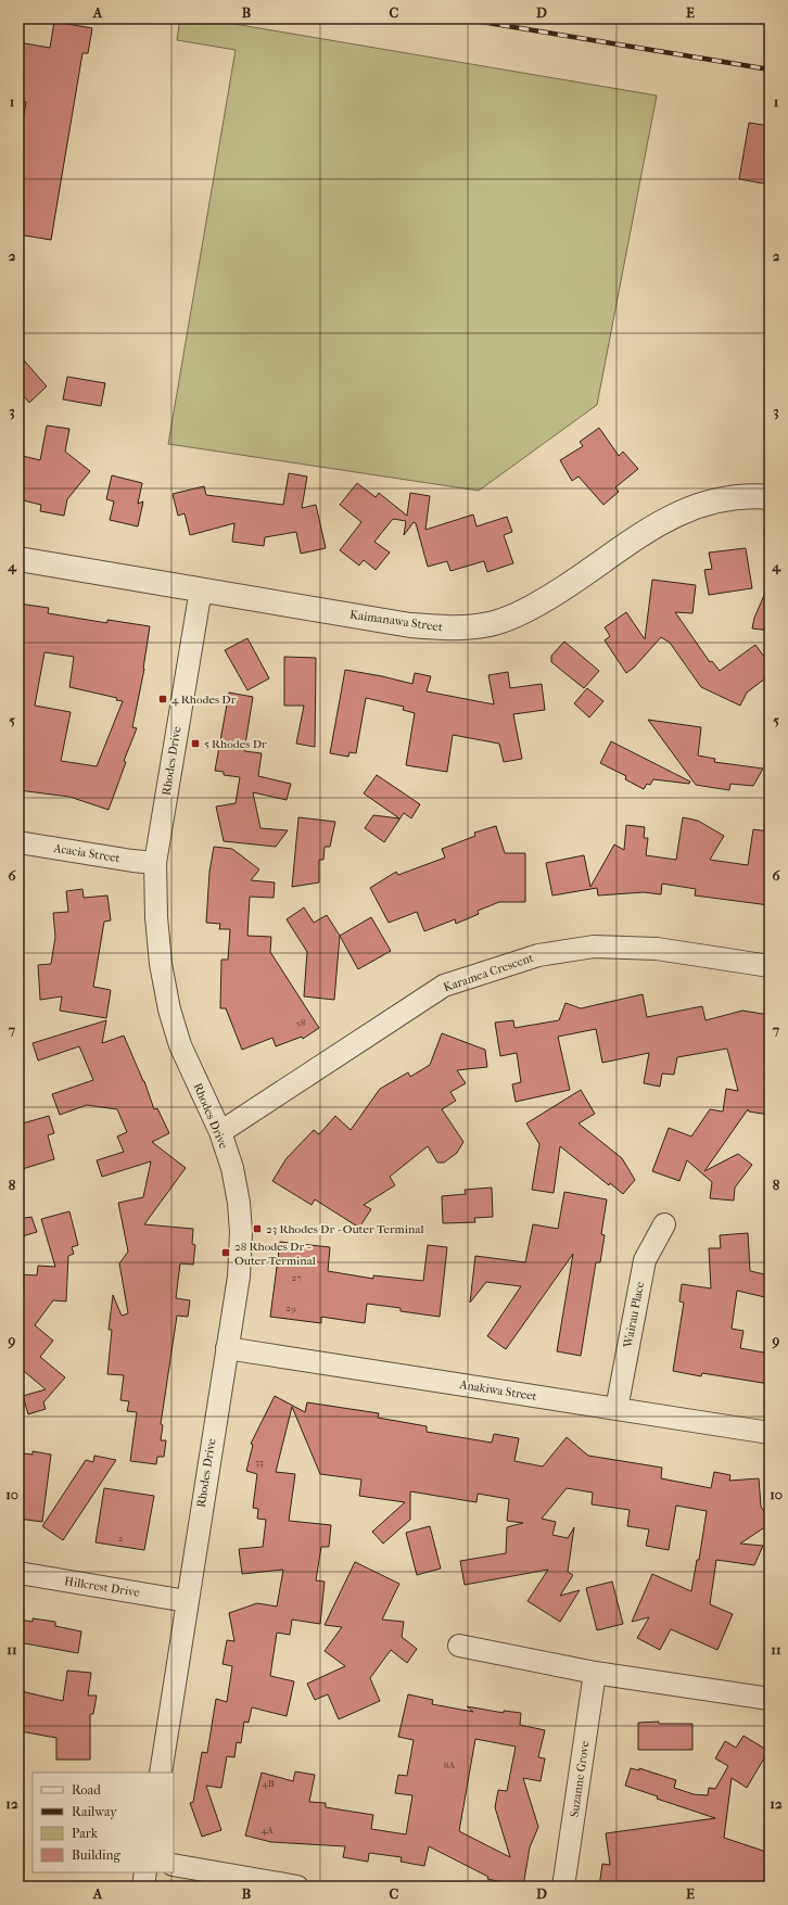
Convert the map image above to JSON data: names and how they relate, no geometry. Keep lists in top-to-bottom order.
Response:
{
  "streets": {
    "street": [
      "Kaimanawa Street",
      "Rhodes Drive",
      "Acacia Street",
      "Karamea Crescent",
      "Wairau Place",
      "Anakiwa Street",
      "Hillcrest Drive",
      "Suzanne Grove"
    ]
  },
  "crossings": [
    ["Kaimanawa Street", "Rhodes Drive"],
    ["Rhodes Drive", "Acacia Street"],
    ["Rhodes Drive", "Karamea Crescent"],
    ["Rhodes Drive", "Anakiwa Street"],
    ["Rhodes Drive", "Hillcrest Drive"],
    ["Wairau Place", "Anakiwa Street"]
  ],
  "places": {
    "transit": [
      "4 Rhodes Dr",
      "5 Rhodes Dr",
      "23 Rhodes Dr - Outer Terminal",
      "28 Rhodes Dr - Outer Terminal"
    ]
  },
  "house_numbers": [
    "58",
    "27",
    "29",
    "33",
    "2",
    "8A",
    "4B",
    "4A"
  ],
  "legend": [
    "Road",
    "Railway",
    "Park",
    "Building"
  ],
  "grid": {
    "columns": [
      "A",
      "B",
      "C",
      "D",
      "E"
    ],
    "rows": [
      "1",
      "2",
      "3",
      "4",
      "5",
      "6",
      "7",
      "8",
      "9",
      "10",
      "11",
      "12"
    ]
  }
}
